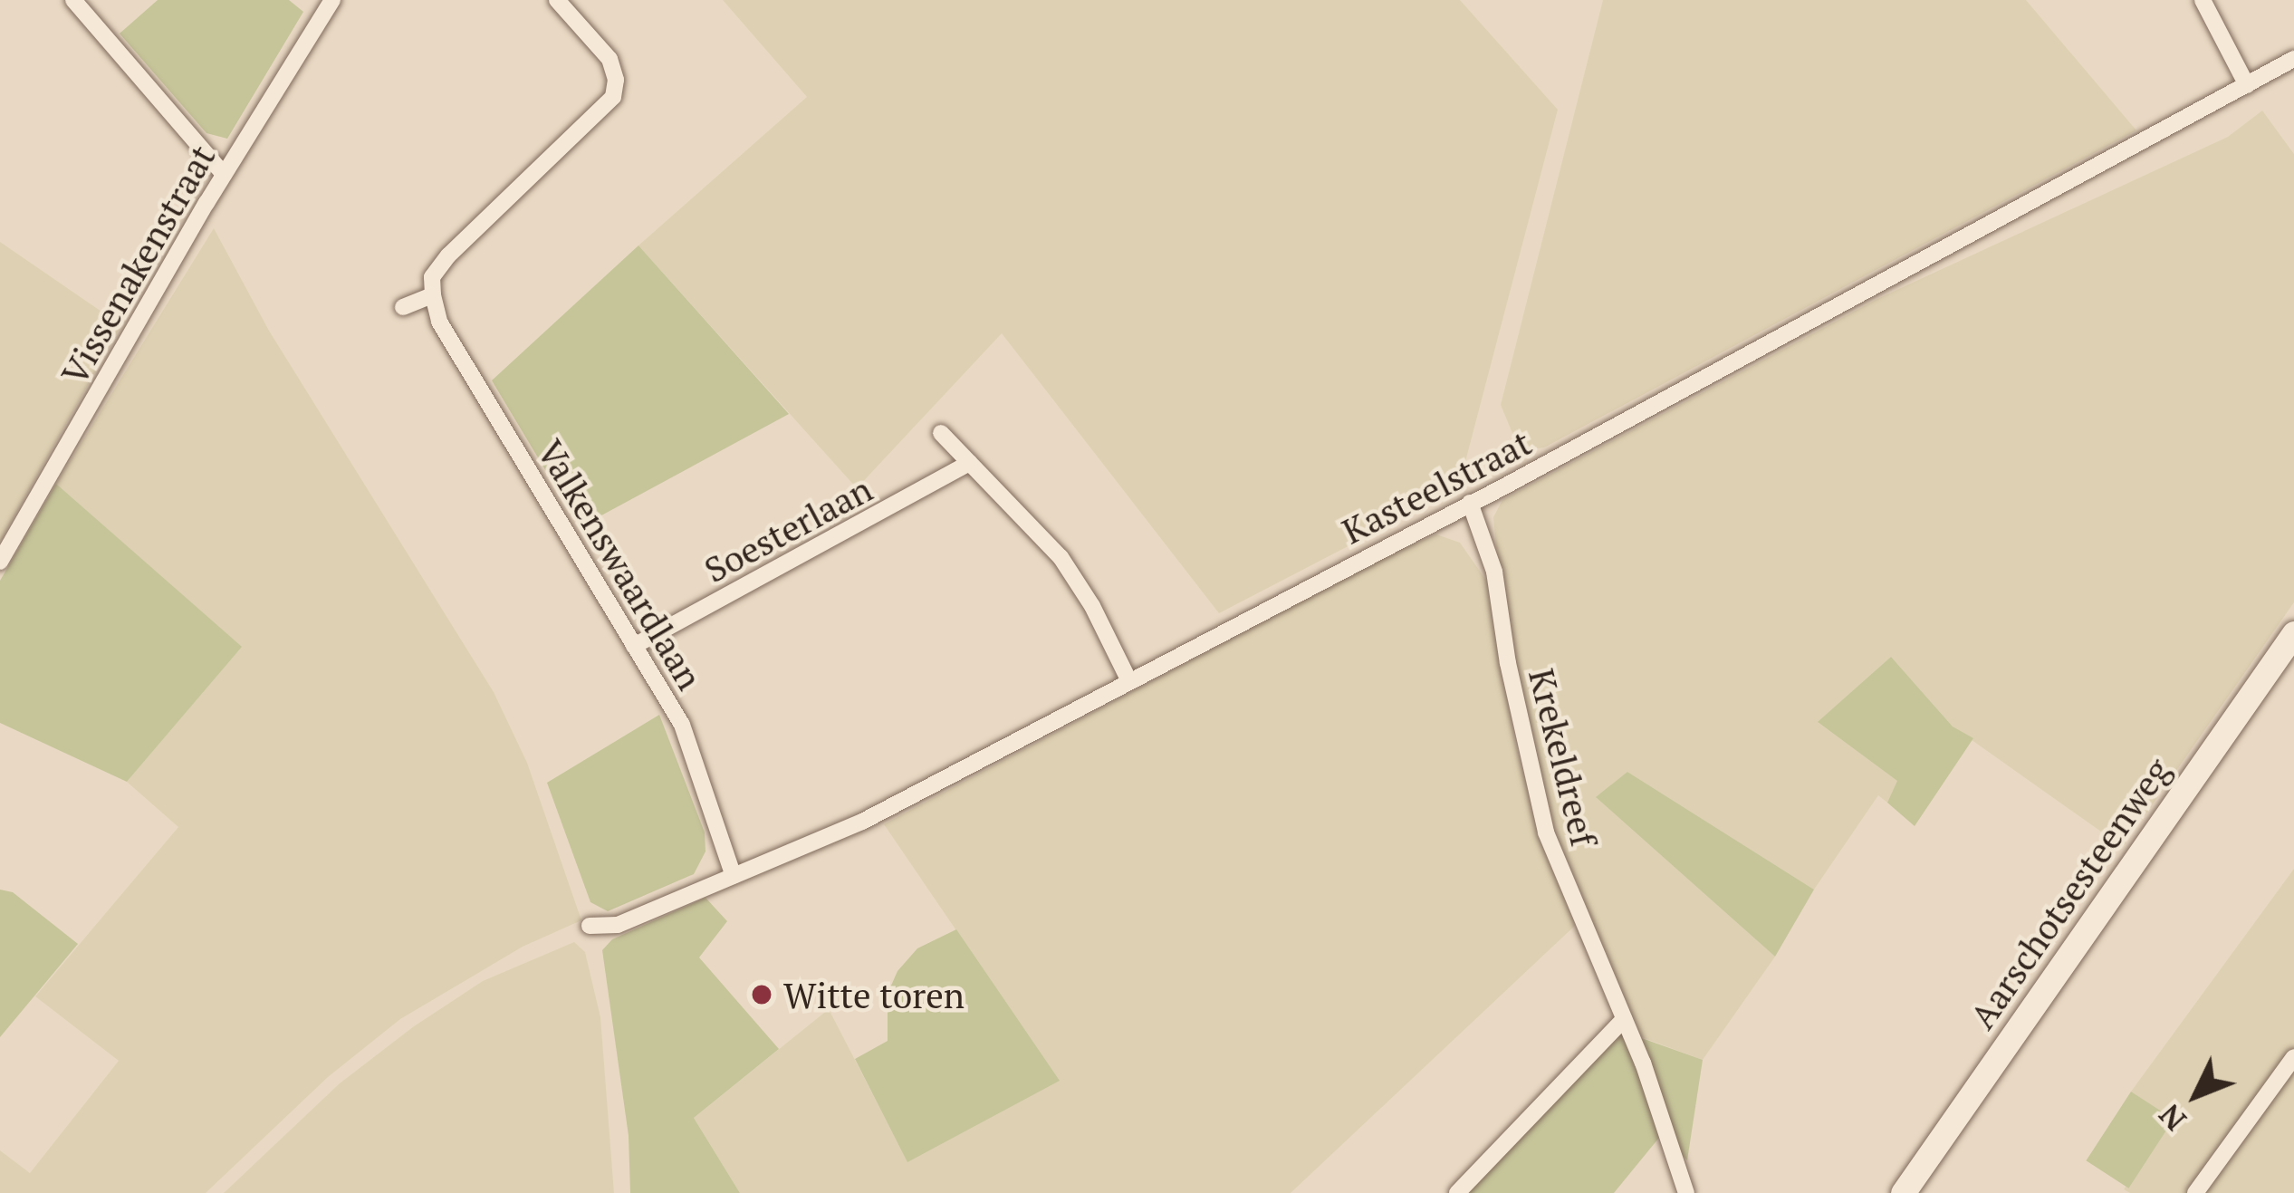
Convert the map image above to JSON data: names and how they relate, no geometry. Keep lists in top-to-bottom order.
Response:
{
  "streets": {
    "main road": ["Aarschotsesteenweg"],
    "street": [
      "Vissenakenstraat",
      "Kasteelstraat",
      "Soesterlaan",
      "Valkenswaardlaan",
      "Krekeldreef"
    ]
  },
  "crossings": [
    ["Kasteelstraat", "Valkenswaardlaan"],
    ["Kasteelstraat", "Krekeldreef"],
    ["Soesterlaan", "Valkenswaardlaan"]
  ],
  "places": ["Witte toren"],
  "north": "bottom left"
}
